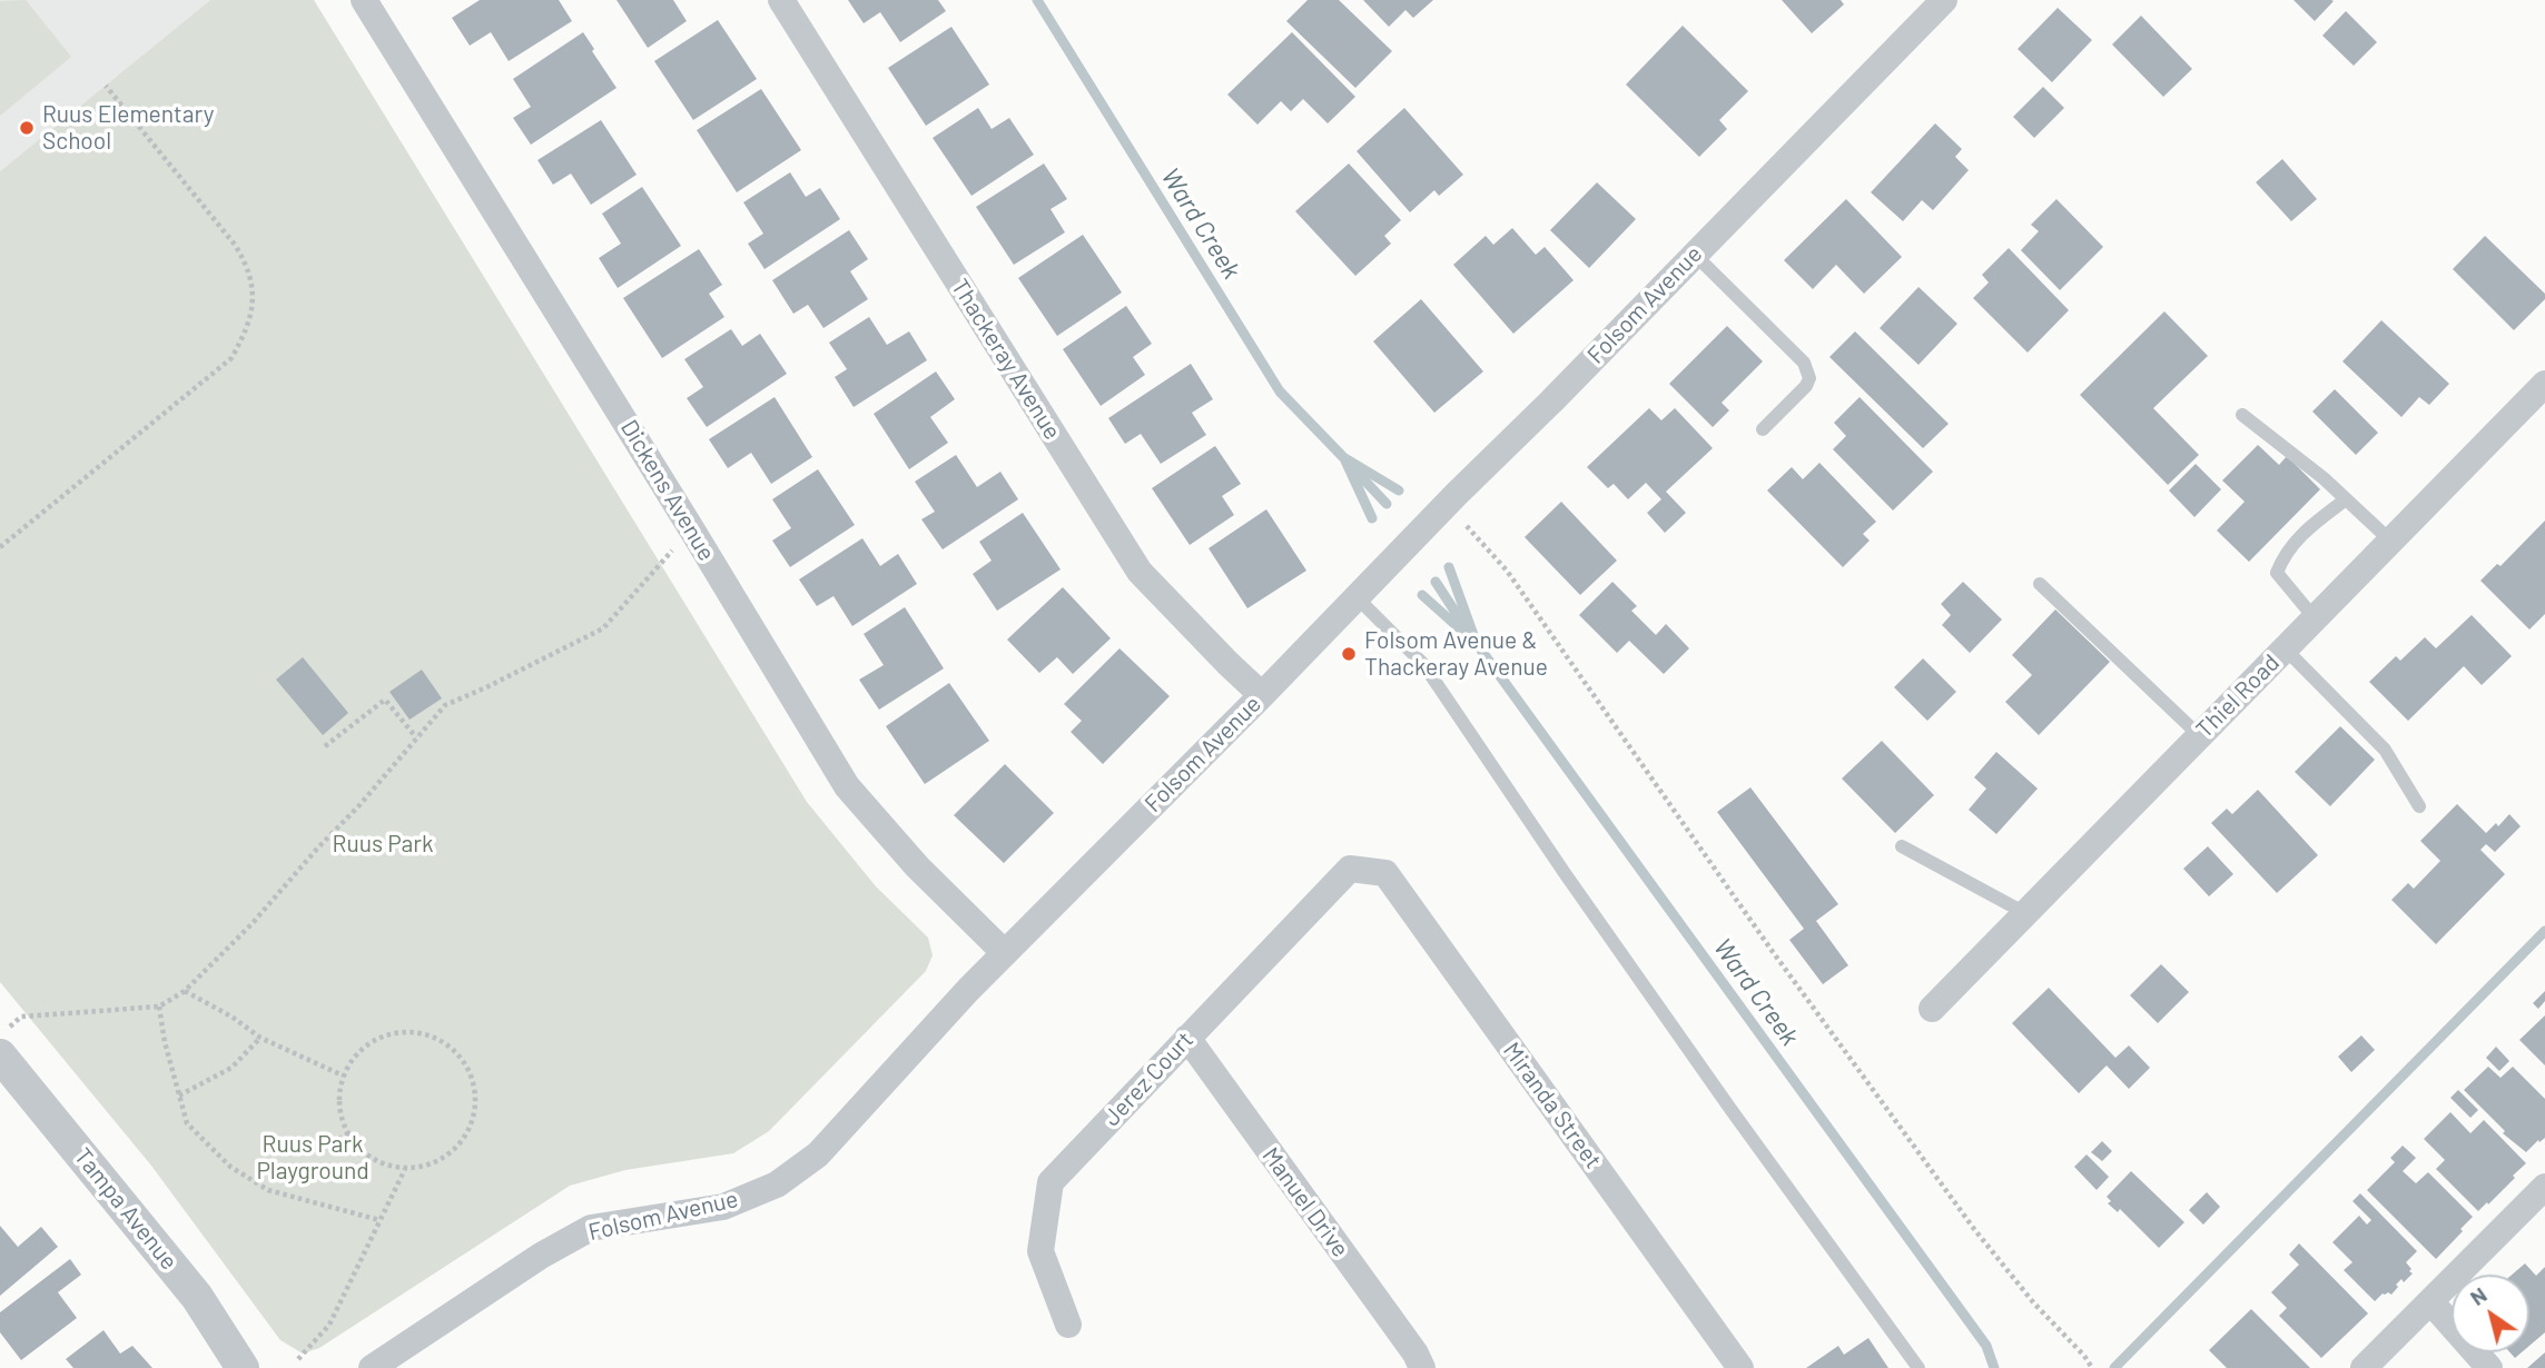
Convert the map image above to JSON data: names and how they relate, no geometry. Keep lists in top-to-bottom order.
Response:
{
  "streets": {
    "street": [
      "Folsom Avenue",
      "Thackeray Avenue",
      "Dickens Avenue",
      "Thiel Road",
      "Jerez Court",
      "Miranda Street",
      "Manuel Drive",
      "Tampa Avenue"
    ]
  },
  "crossings": [
    ["Folsom Avenue", "Thackeray Avenue"],
    ["Folsom Avenue", "Dickens Avenue"],
    ["Jerez Court", "Miranda Street"],
    ["Jerez Court", "Manuel Drive"]
  ],
  "water": ["Ward Creek"],
  "parks": ["Ruus Park", "Ruus Park Playground"],
  "places": ["Ruus Elementary School", "Folsom Avenue & Thackeray Avenue"],
  "north": "top left"
}
